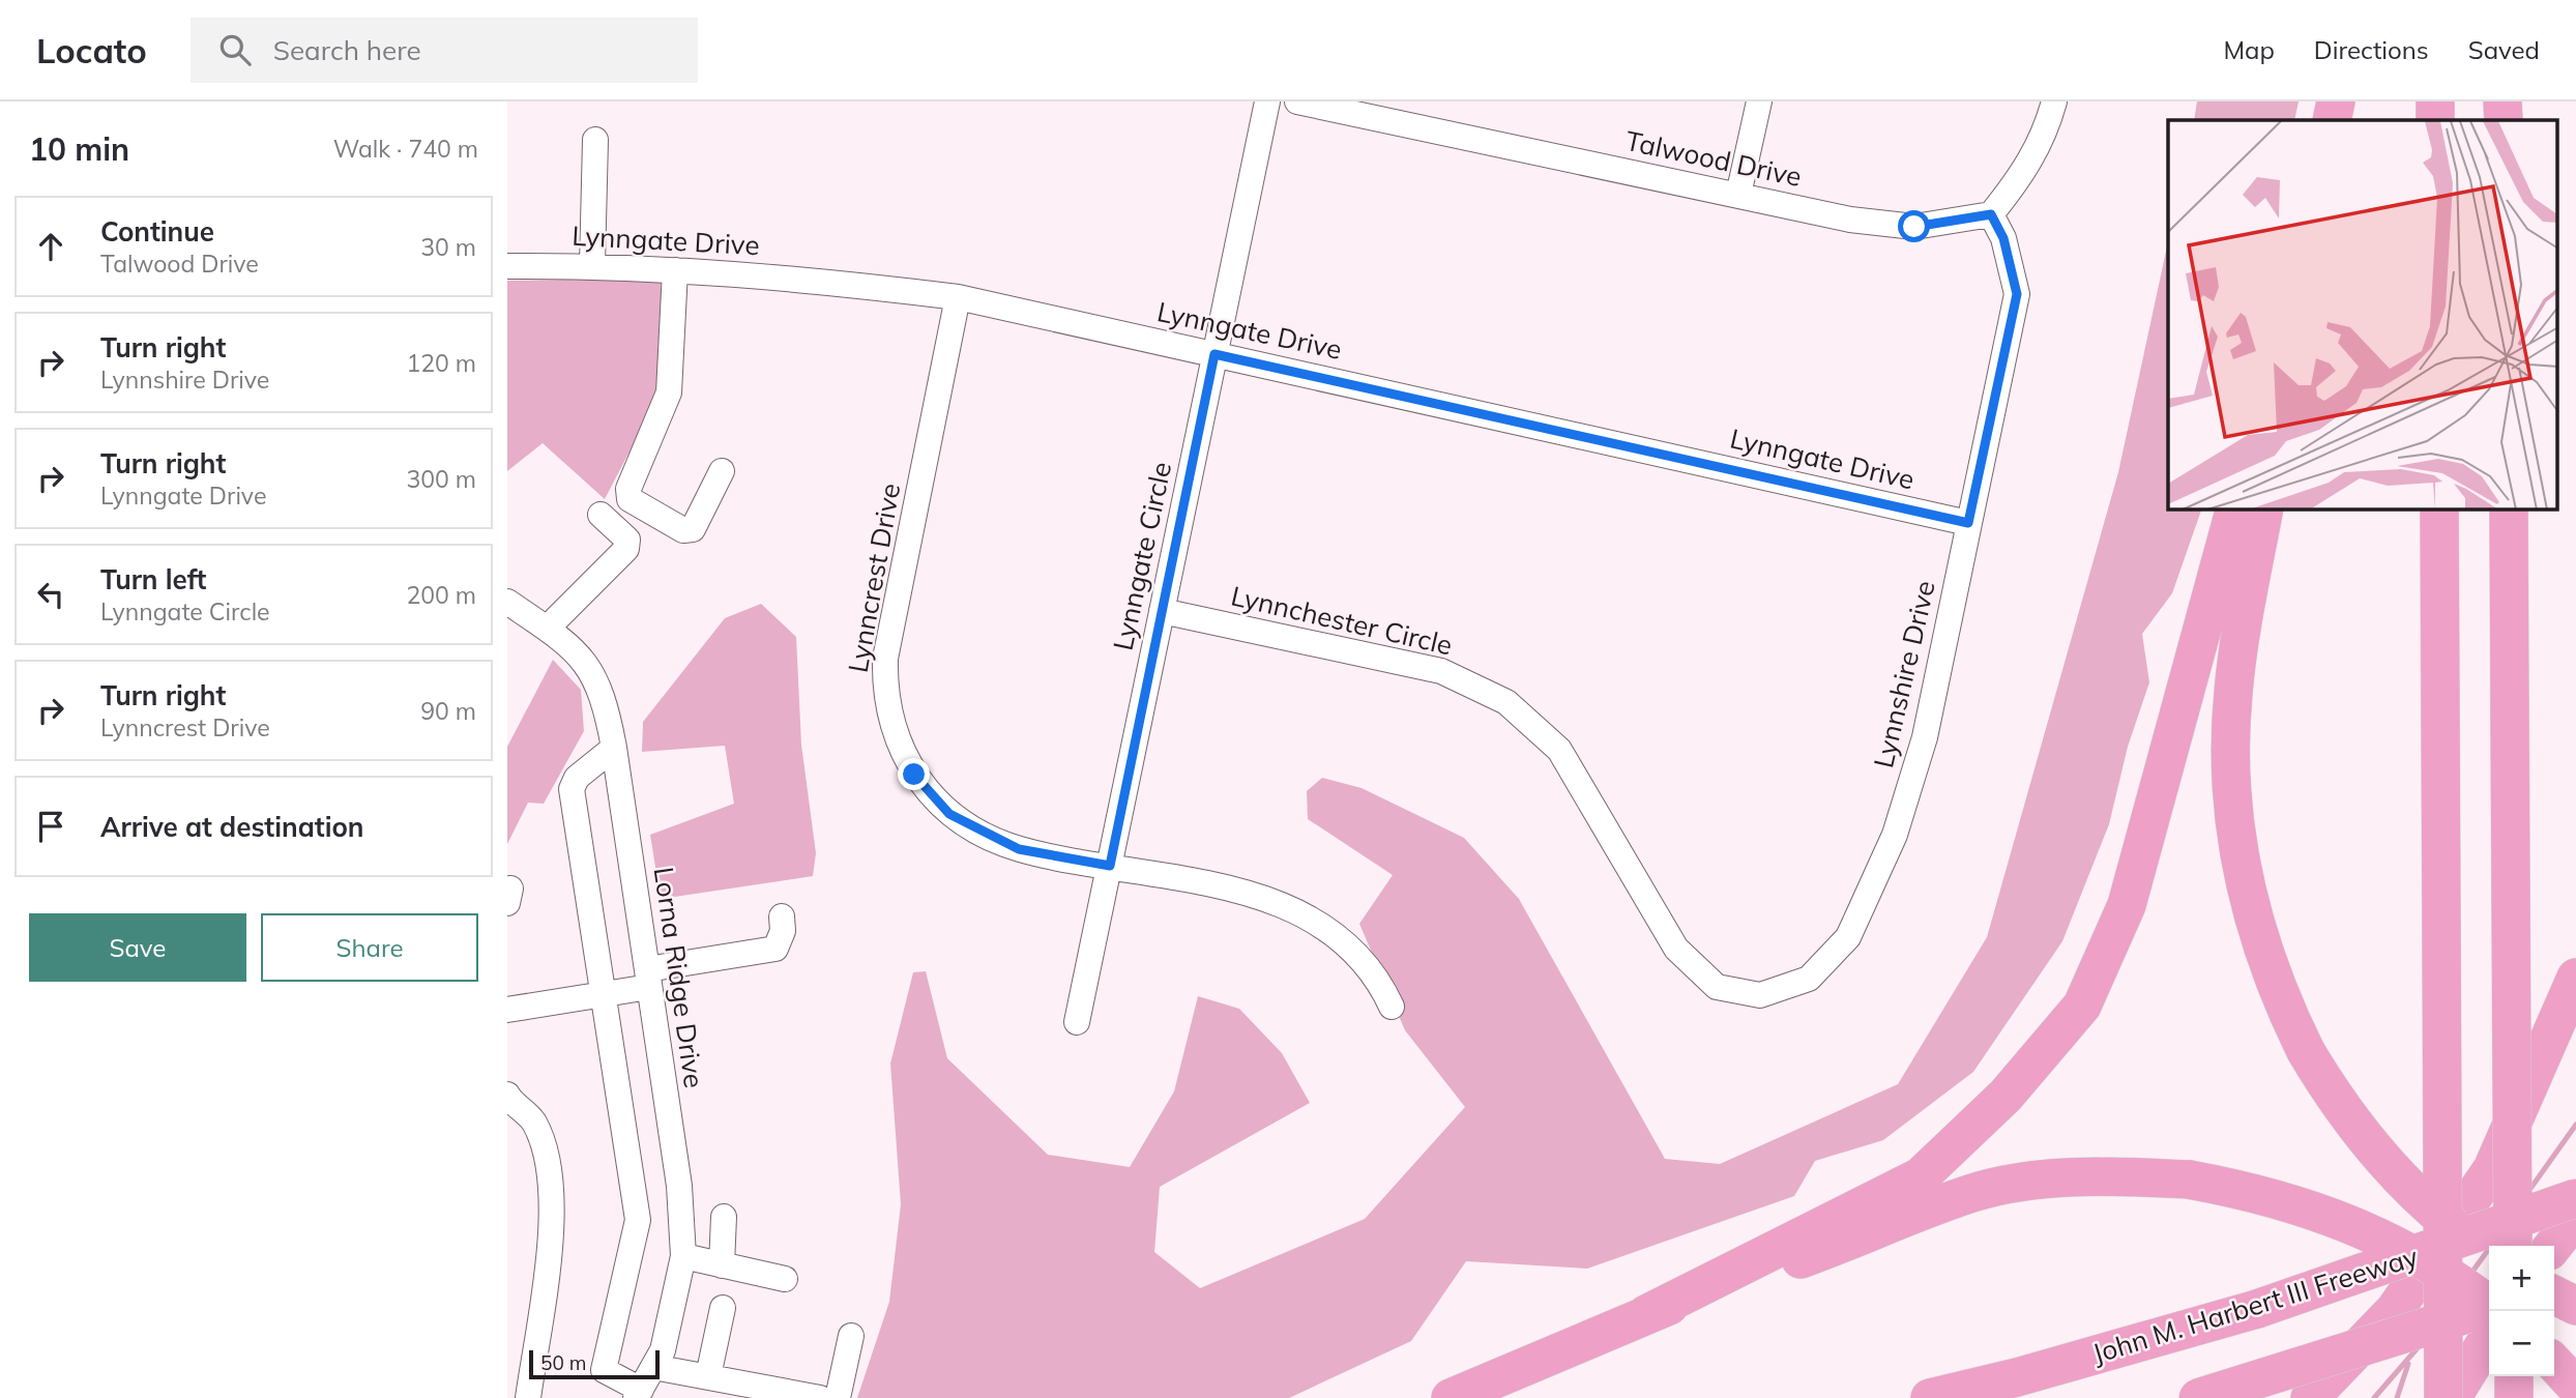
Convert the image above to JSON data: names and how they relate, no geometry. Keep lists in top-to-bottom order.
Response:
{
  "streets": {
    "highway": ["John M. Harbert III Freeway"],
    "street": [
      "Talwood Drive",
      "Lynngate Drive",
      "Lynngate Circle",
      "Lynncrest Drive",
      "Lynnchester Circle",
      "Lynnshire Drive",
      "Lorna Ridge Drive"
    ]
  },
  "crossings": [
    ["Talwood Drive", "Lynnshire Drive"],
    ["Lynngate Drive", "Lynngate Circle"],
    ["Lynngate Drive", "Lynncrest Drive"],
    ["Lynngate Drive", "Lynnshire Drive"],
    ["Lynngate Circle", "Lynncrest Drive"],
    ["Lynngate Circle", "Lynnchester Circle"],
    ["Lynnchester Circle", "Lynnshire Drive"]
  ],
  "scale_bar": "50 m",
  "page": {
    "header": "Locato",
    "search": "Search here",
    "nav": ["Map", "Directions", "Saved"],
    "heading": ["10 min", "Walk · 740 m"],
    "list": [
      ["Continue", "Talwood Drive", "30 m"],
      ["Turn right", "Lynnshire Drive", "120 m"],
      ["Turn right", "Lynngate Drive", "300 m"],
      ["Turn left", "Lynngate Circle", "200 m"],
      ["Turn right", "Lynncrest Drive", "90 m"],
      "Arrive at destination"
    ],
    "buttons": ["Save", "Share"],
    "map_buttons": ["+", "−"],
    "scale": "50 m"
  }
}
